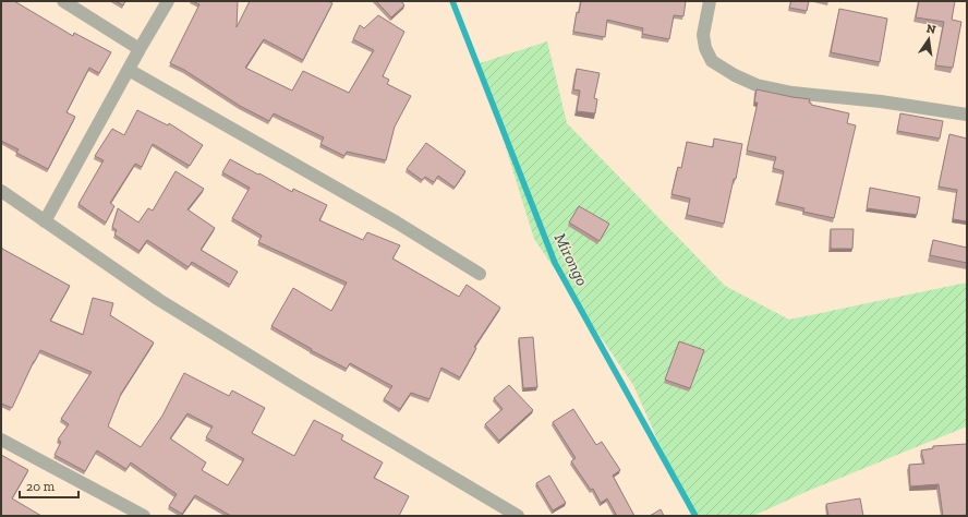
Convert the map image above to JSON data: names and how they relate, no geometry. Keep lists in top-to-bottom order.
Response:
{
  "water": ["Mirongo"],
  "scale_bar": "20 m",
  "north": "top"
}
